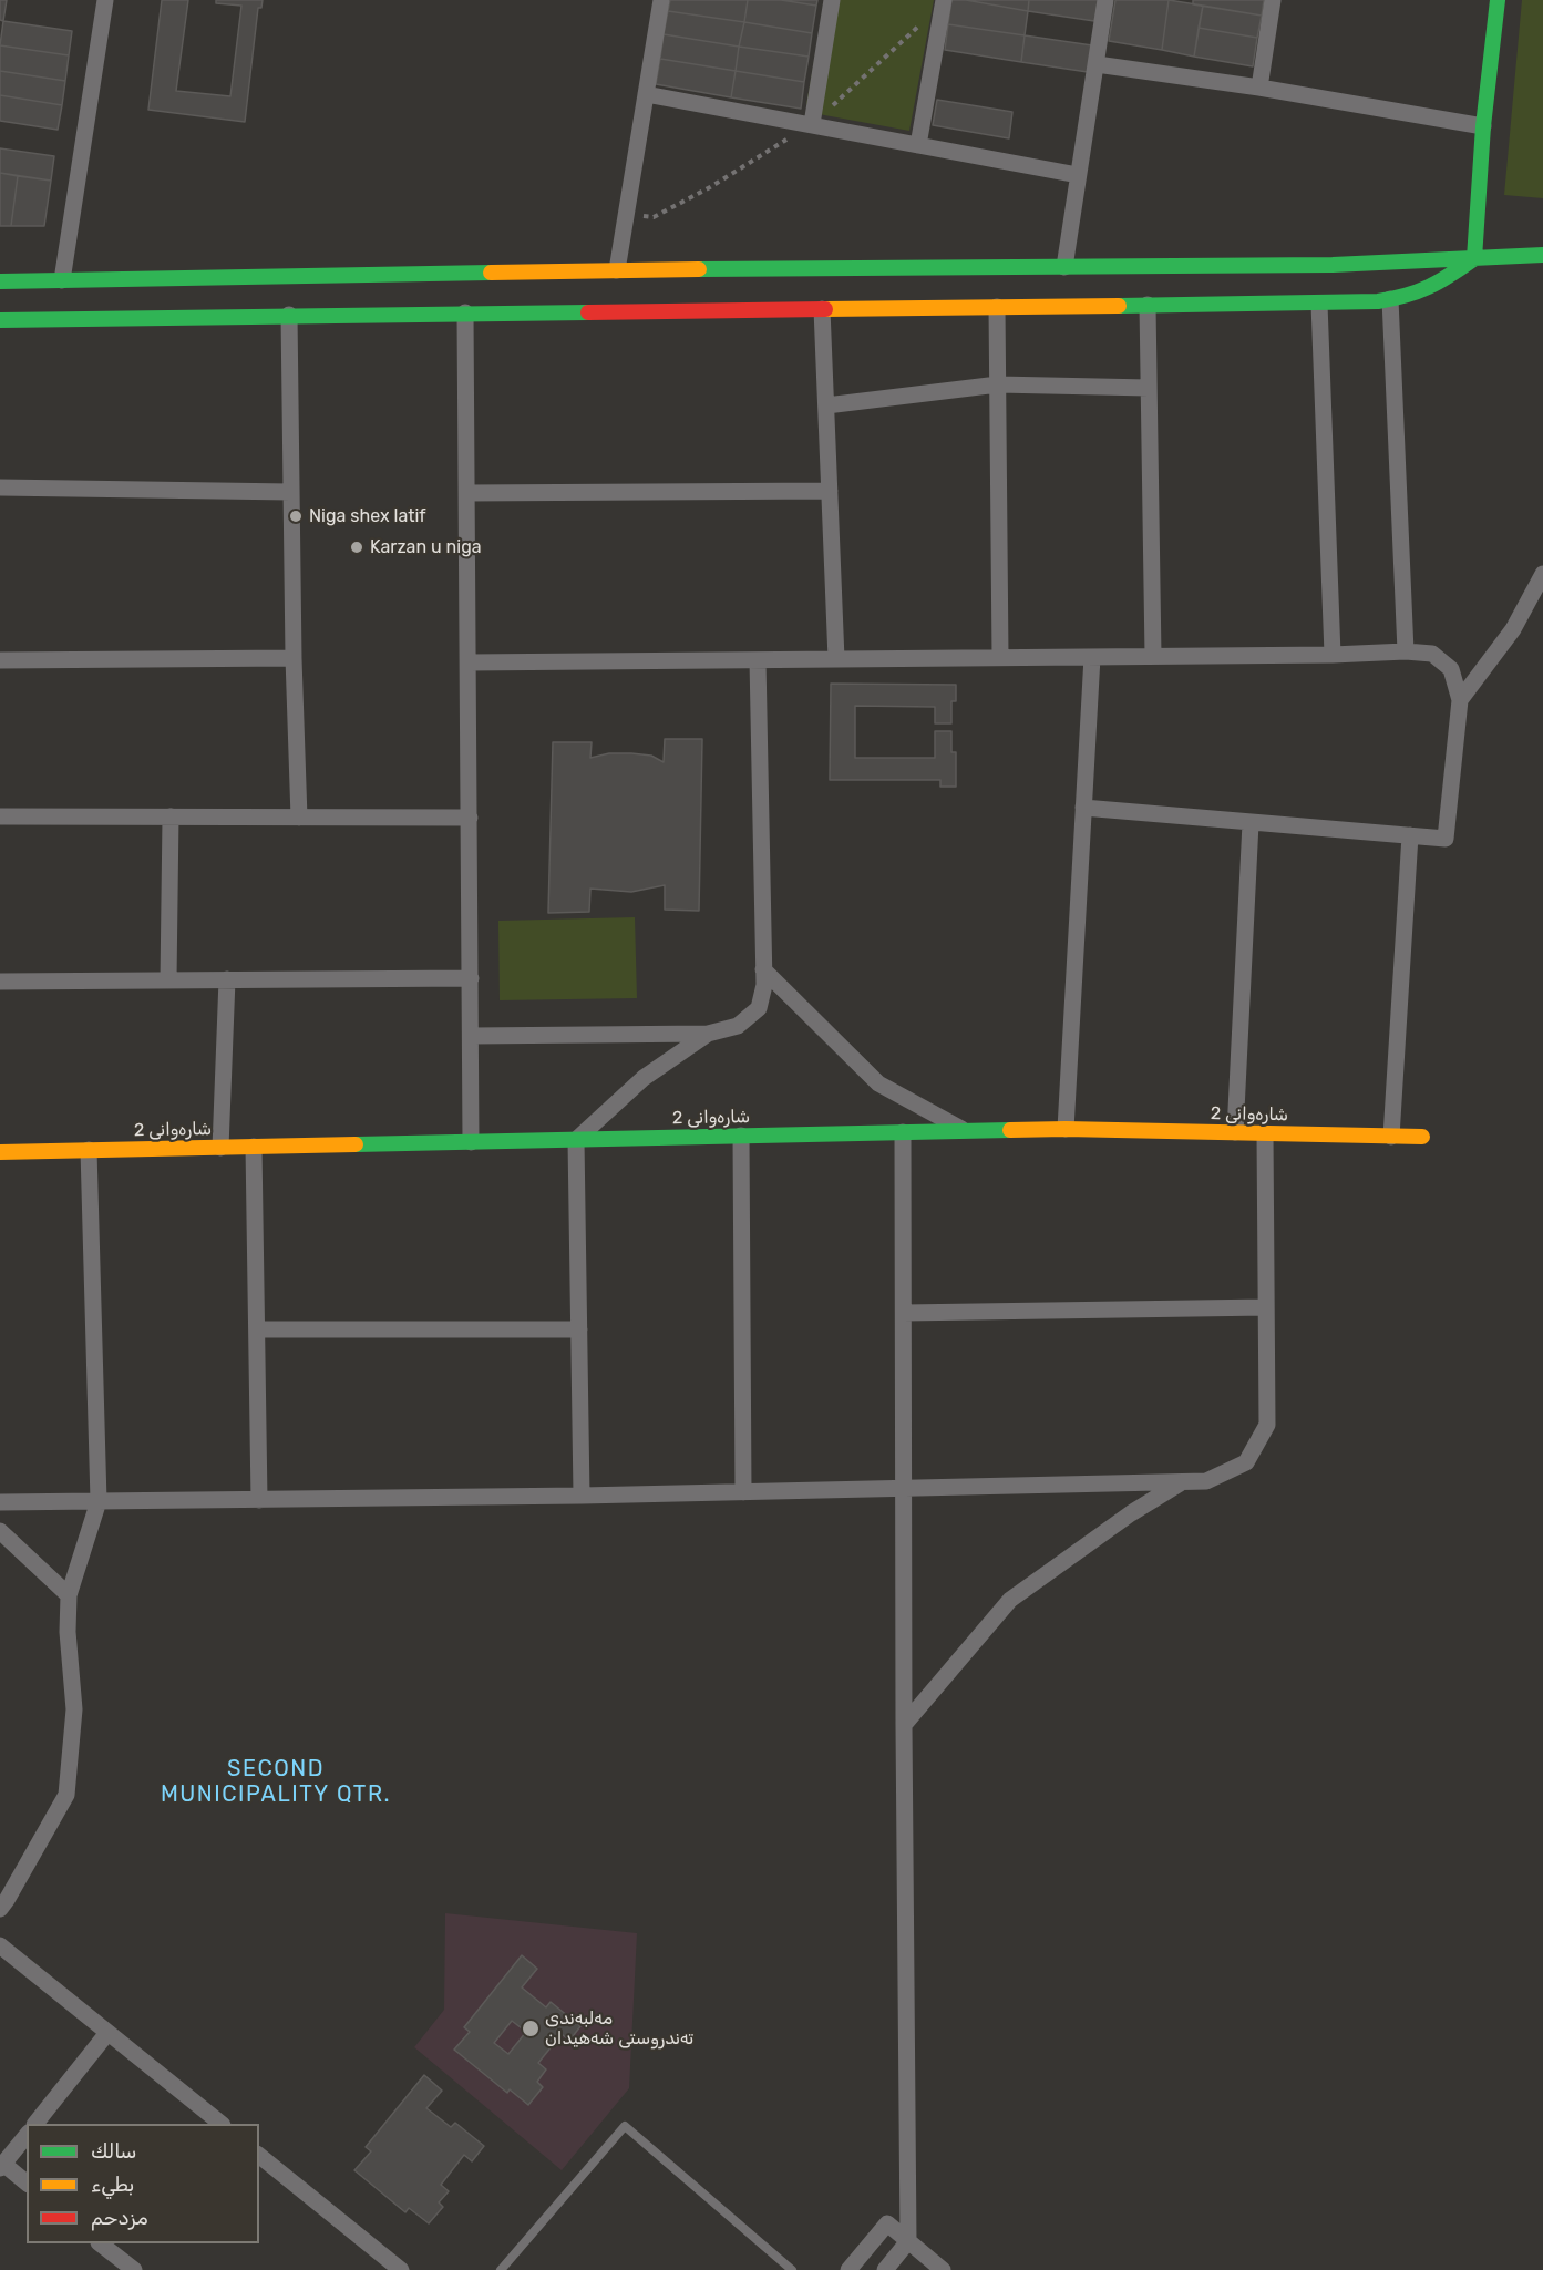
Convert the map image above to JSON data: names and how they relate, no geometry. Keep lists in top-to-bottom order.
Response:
{
  "streets": {
    "main road": ["شارەوانی 2"]
  },
  "districts": ["SECOND MUNICIPALITY QTR."],
  "places": ["Niga shex latif", "Karzan u niga", "مەلبەندی تەندروستی شەهیدان"],
  "legend": ["سالك", "بطيء", "مزدحم"]
}
